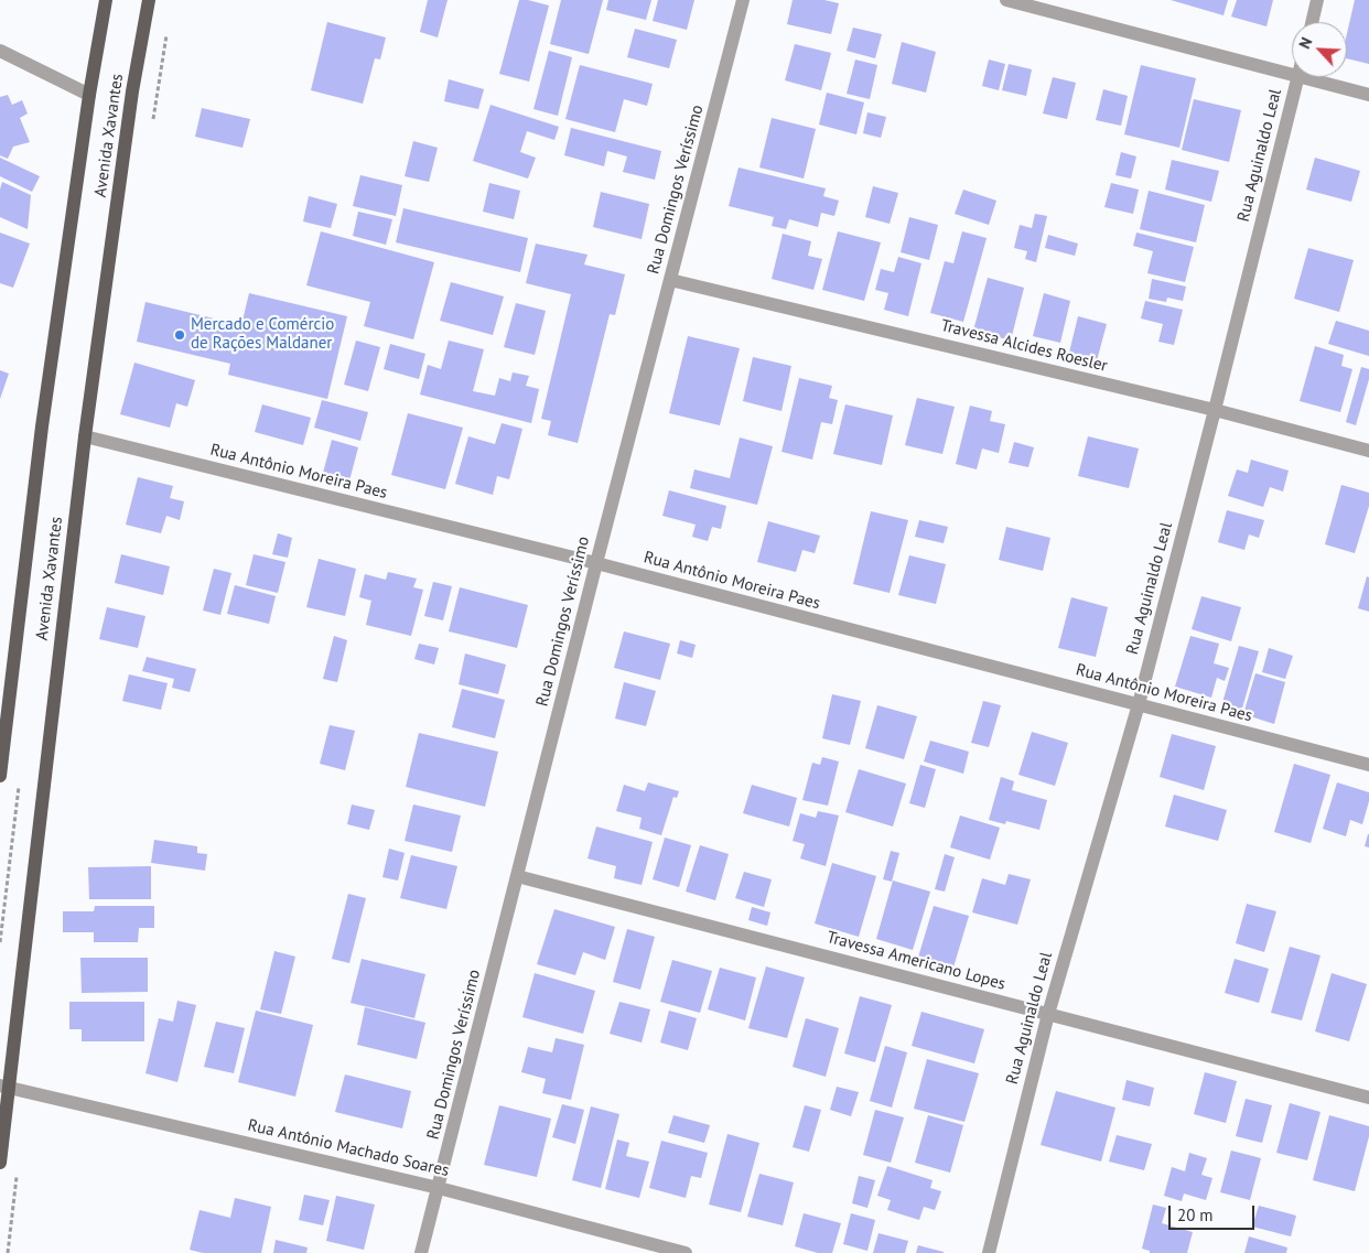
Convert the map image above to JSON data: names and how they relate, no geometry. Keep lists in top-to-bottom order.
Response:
{
  "streets": {
    "main road": ["Avenida Xavantes"],
    "street": [
      "Rua Aguinaldo Leal",
      "Rua Domingos Veríssimo",
      "Travessa Alcides Roesler",
      "Rua Antônio Moreira Paes",
      "Travessa Americano Lopes",
      "Rua Antônio Machado Soares"
    ]
  },
  "crossings": [
    ["Avenida Xavantes", "Rua Antônio Moreira Paes"],
    ["Avenida Xavantes", "Rua Antônio Machado Soares"],
    ["Rua Aguinaldo Leal", "Travessa Alcides Roesler"],
    ["Rua Aguinaldo Leal", "Rua Antônio Moreira Paes"],
    ["Rua Aguinaldo Leal", "Travessa Americano Lopes"],
    ["Rua Domingos Veríssimo", "Travessa Alcides Roesler"],
    ["Rua Domingos Veríssimo", "Rua Antônio Moreira Paes"],
    ["Rua Domingos Veríssimo", "Travessa Americano Lopes"],
    ["Rua Domingos Veríssimo", "Rua Antônio Machado Soares"]
  ],
  "places": ["Mercado e Comércio de Rações Maldaner"],
  "scale_bar": "20 m",
  "north": "top left"
}
